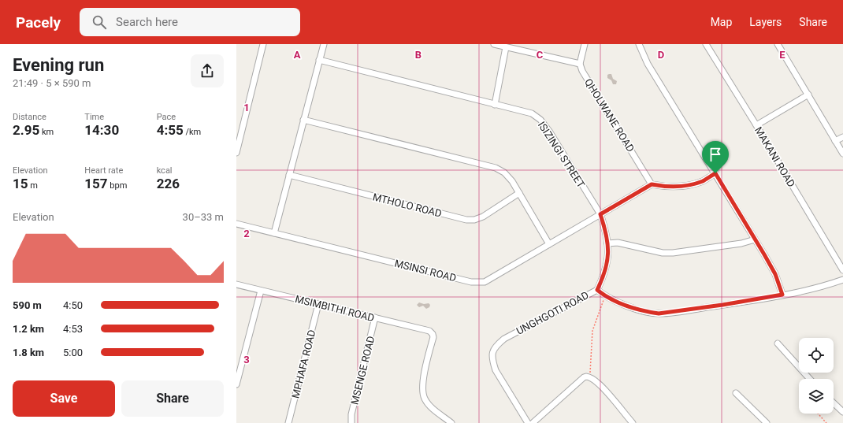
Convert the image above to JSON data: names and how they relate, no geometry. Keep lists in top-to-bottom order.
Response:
{
  "streets": {
    "street": [
      "QHOLWANE ROAD",
      "ISIZINGI STREET",
      "MAKANI ROAD",
      "MTHOLO ROAD",
      "MSINSI ROAD",
      "MSIMBITHI ROAD",
      "UNGHGOTI ROAD",
      "MPHAFA ROAD",
      "MSENGE ROAD"
    ]
  },
  "crossings": [
    ["QHOLWANE ROAD", "MSINSI ROAD"],
    ["ISIZINGI STREET", "MSINSI ROAD"],
    ["ISIZINGI STREET", "UNGHGOTI ROAD"],
    ["MSIMBITHI ROAD", "MPHAFA ROAD"],
    ["MSIMBITHI ROAD", "MSENGE ROAD"]
  ],
  "page": {
    "header": "Pacely",
    "search": "Search here",
    "nav": ["Map", "Layers", "Share"],
    "heading": ["Evening run", "21:49 · 5 × 590 m"],
    "stats": [
      ["Distance", "2.95 km"],
      ["Time", "14:30"],
      ["Pace", "4:55 /km"],
      ["Elevation", "15 m"],
      ["Heart rate", "157 bpm"],
      ["kcal", "226"]
    ],
    "chart": ["Elevation", "30–33 m"],
    "list": [
      {
        "name": "590 m",
        "note": "4:50"
      },
      {
        "name": "1.2 km",
        "note": "4:53"
      },
      {
        "name": "1.8 km",
        "note": "5:00"
      }
    ],
    "buttons": ["Save", "Share"]
  },
  "grid": {
    "columns": [
      "A",
      "B",
      "C",
      "D",
      "E"
    ],
    "rows": ["1", "2", "3"]
  }
}
